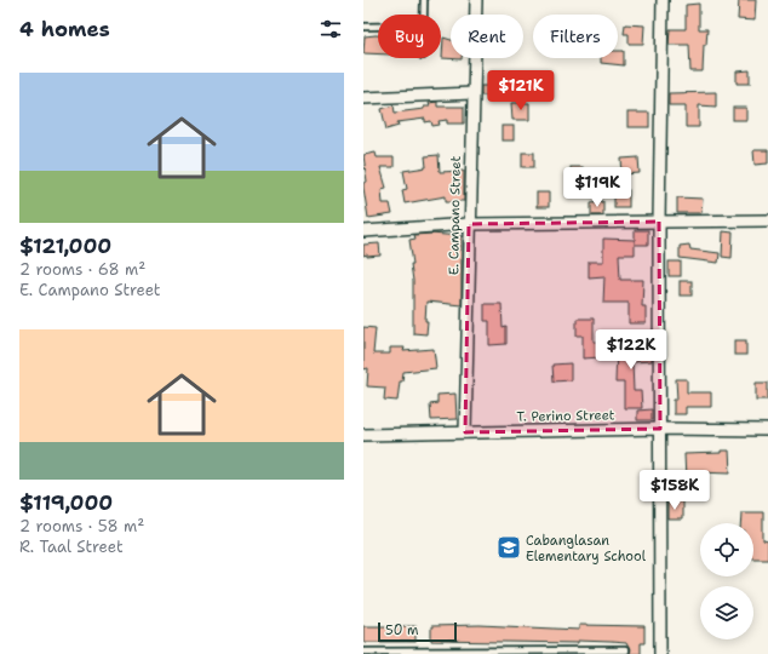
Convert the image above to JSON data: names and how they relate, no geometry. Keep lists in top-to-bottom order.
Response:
{
  "streets": {
    "street": ["E. Campano Street", "T. Perino Street"]
  },
  "crossings": [
    ["E. Campano Street", "T. Perino Street"]
  ],
  "places": {
    "school or university": ["Cabanglasan Elementary School"]
  },
  "scale_bar": "50 m",
  "page": {
    "heading": "4 homes",
    "chip": ["Buy", "Rent", "Filters"],
    "list": [
      {
        "name": "$121,000",
        "note": "2 rooms · 68 m² · E. Campano Street"
      },
      {
        "name": "$119,000",
        "note": "2 rooms · 58 m² · R. Taal Street"
      }
    ],
    "price": [
      "$121K",
      "$119K",
      "$122K",
      "$158K"
    ],
    "scale": "50 m"
  }
}
